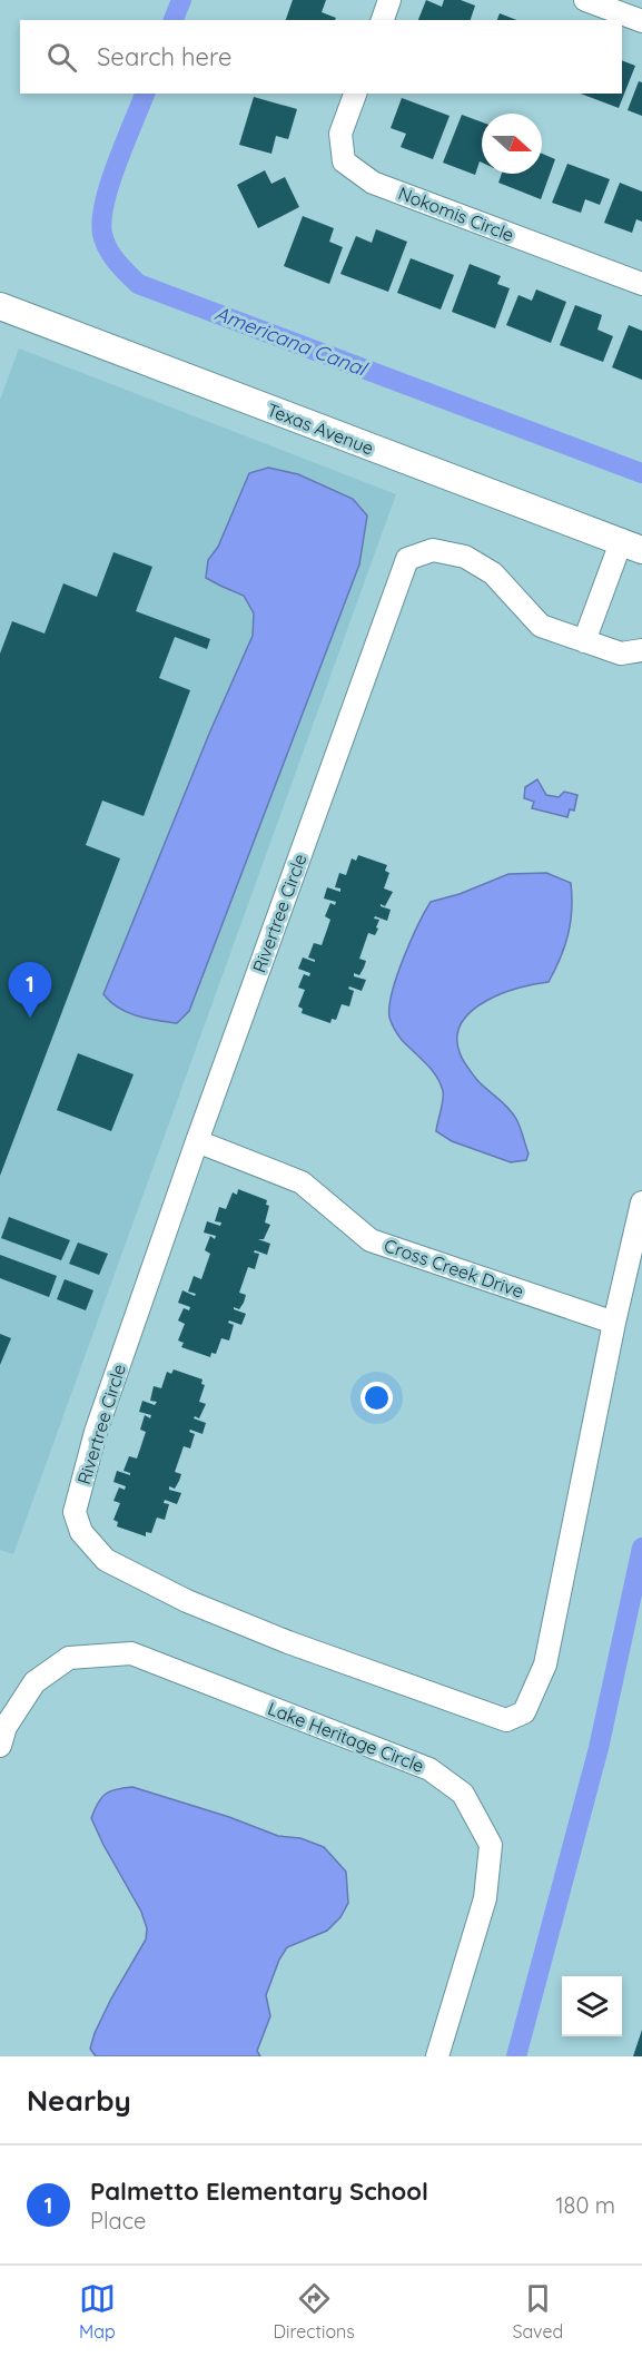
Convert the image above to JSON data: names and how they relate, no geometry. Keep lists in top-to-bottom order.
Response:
{
  "streets": {
    "street": [
      "Nokomis Circle",
      "Texas Avenue",
      "Rivertree Circle",
      "Cross Creek Drive",
      "Lake Heritage Circle"
    ]
  },
  "crossings": [
    ["Rivertree Circle", "Cross Creek Drive"]
  ],
  "water": ["Americana Canal"],
  "north": "right",
  "page": {
    "search": "Search here",
    "pins": "1",
    "heading": "Nearby",
    "list": [
      {
        "mark": "1",
        "name": "Palmetto Elementary School",
        "note": "Place",
        "value": "180 m"
      }
    ],
    "nav": ["Map", "Directions", "Saved"]
  }
}
